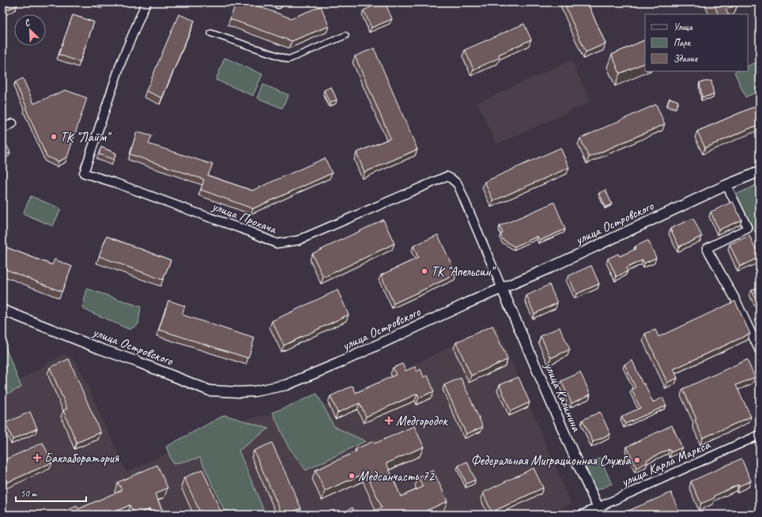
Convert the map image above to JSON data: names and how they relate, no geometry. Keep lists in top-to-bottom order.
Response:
{
  "streets": {
    "street": [
      "улица Прохача",
      "улица Островского",
      "улица Калинина",
      "улица Карла Маркса"
    ]
  },
  "crossings": [
    ["улица Прохача", "улица Островского"],
    ["улица Прохача", "улица Калинина"],
    ["улица Островского", "улица Калинина"],
    ["улица Калинина", "улица Карла Маркса"]
  ],
  "places": {
    "other": [
      "ТК \"Лайм\"",
      "ТК \"Апельсин\"",
      "Федеральная Миграционная Служба",
      "Медсанчасть 72"
    ],
    "health": ["Медгородок", "Баклаборатория"]
  },
  "legend": ["Улица", "Парк", "Здание"],
  "scale_bar": "50 m",
  "north": "top left"
}
